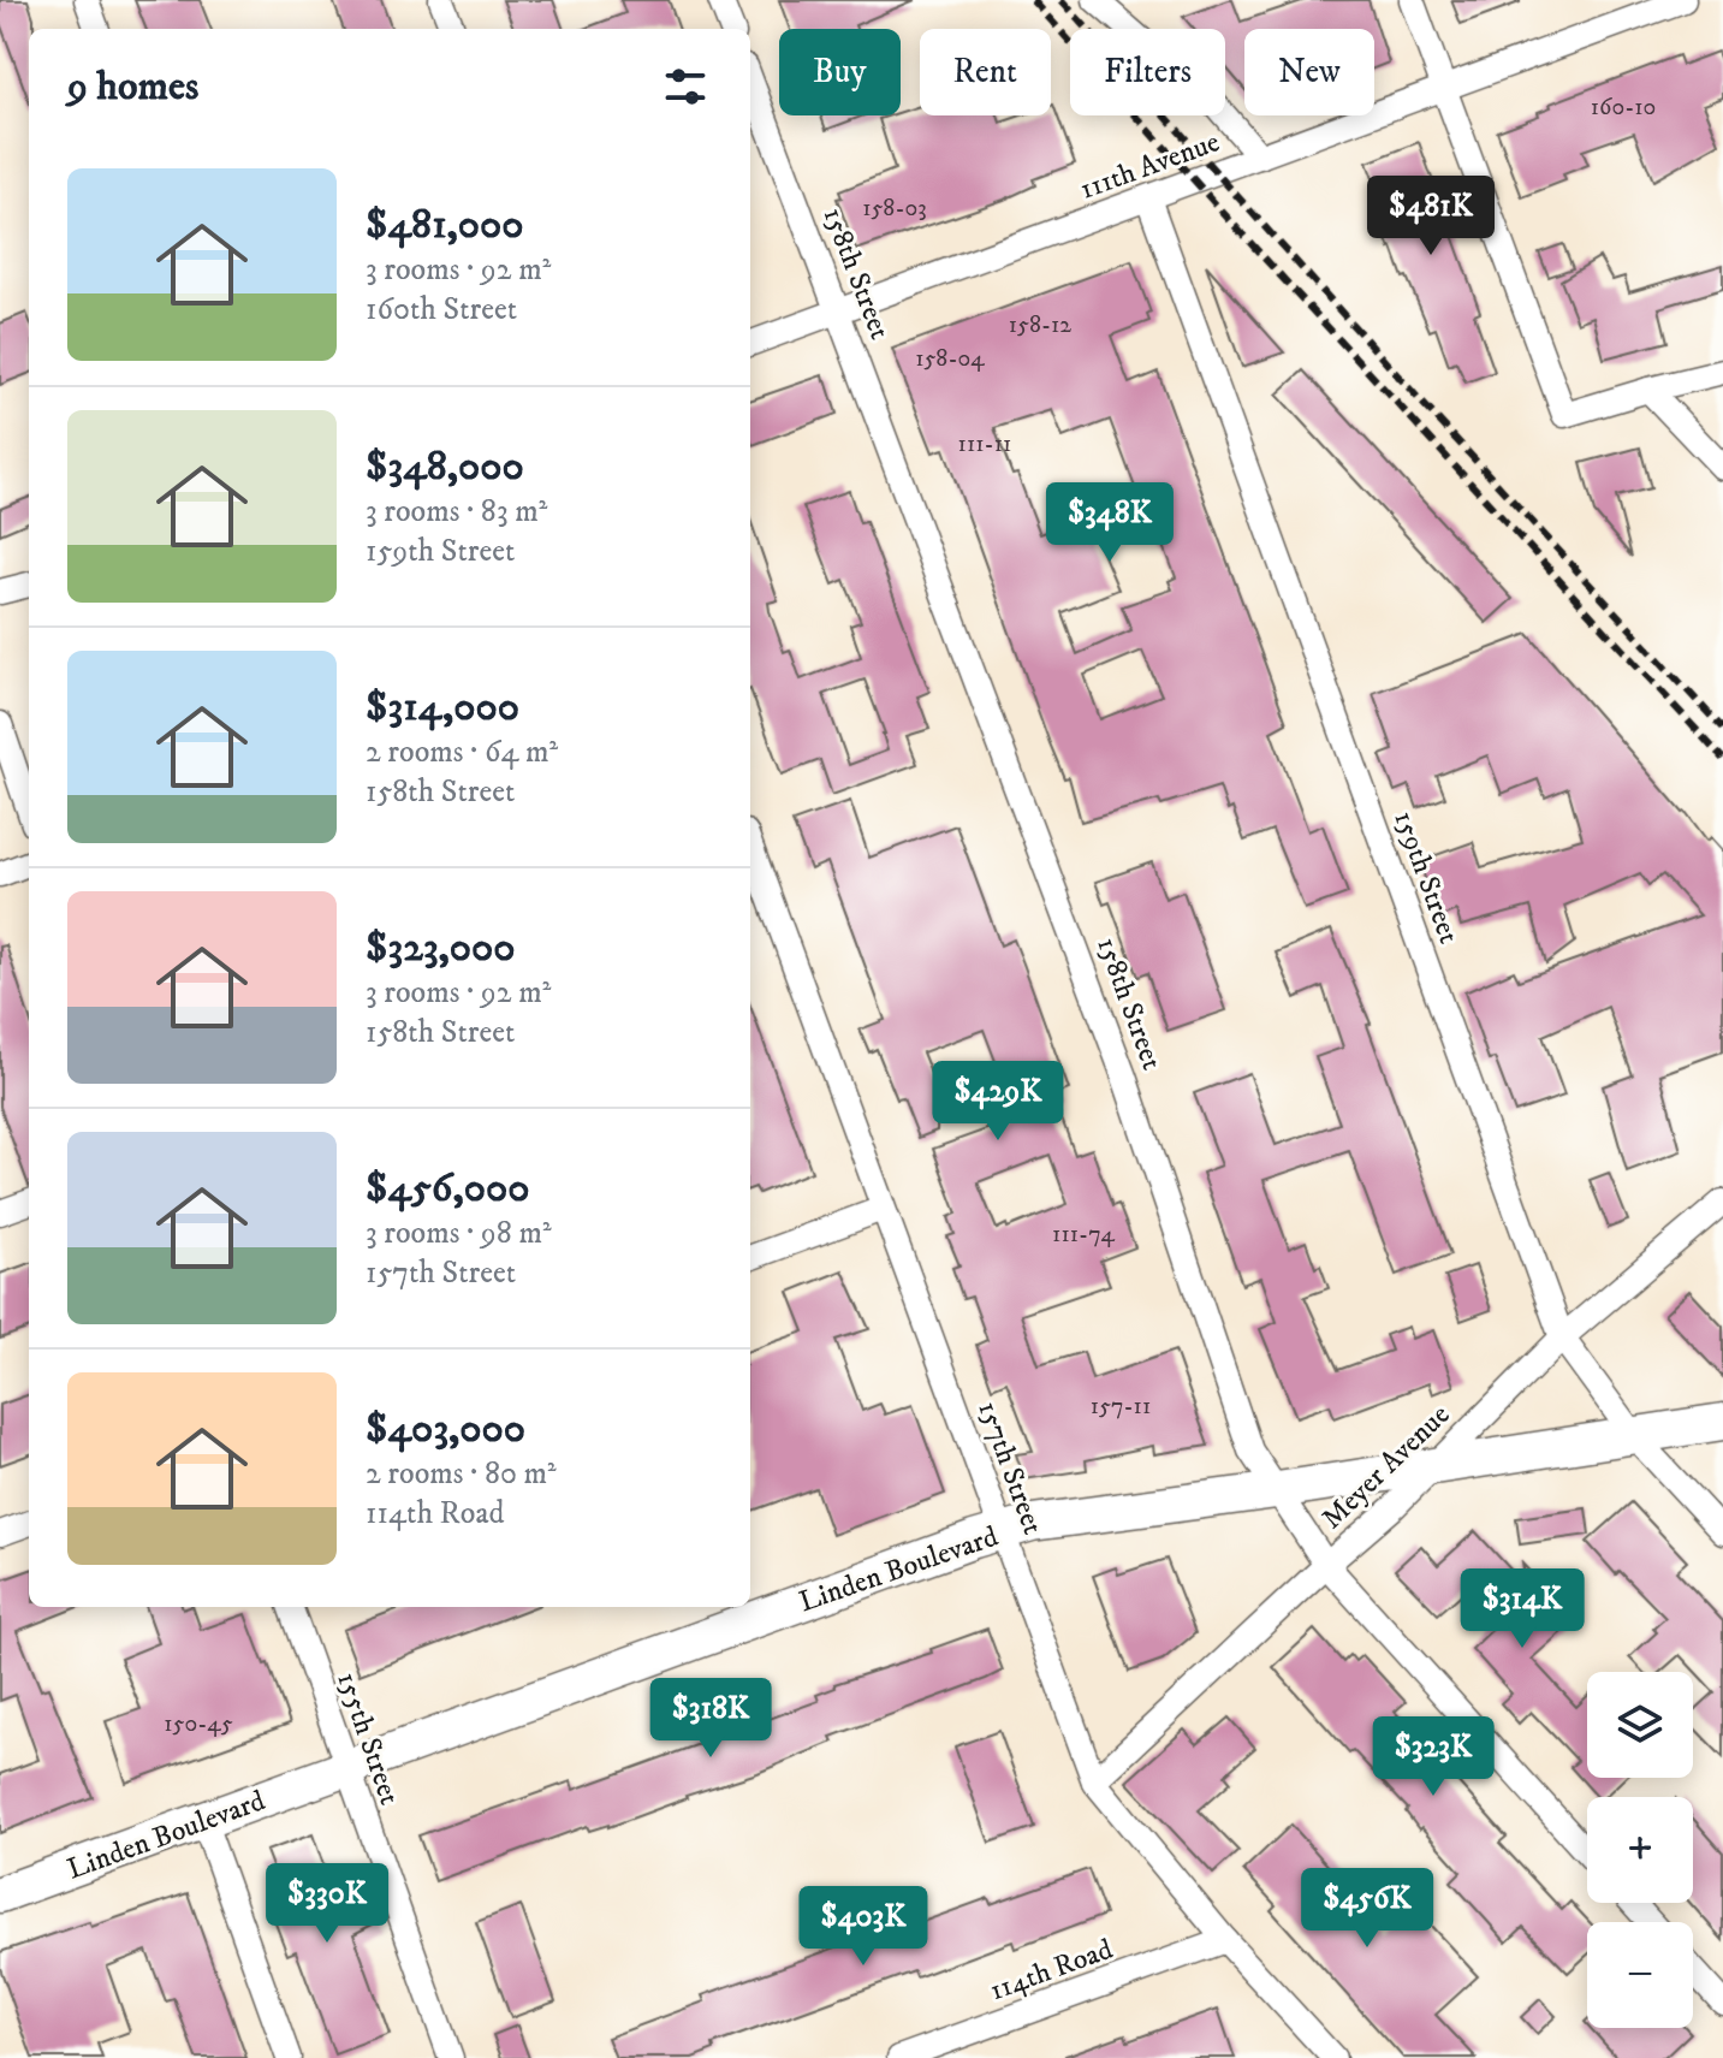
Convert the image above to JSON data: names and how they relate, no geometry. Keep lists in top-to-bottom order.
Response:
{
  "streets": {
    "main road": ["Linden Boulevard"],
    "street": [
      "111th Avenue",
      "158th Street",
      "159th Street",
      "Meyer Avenue",
      "157th Street",
      "155th Street",
      "114th Road"
    ]
  },
  "crossings": [
    ["111th Avenue", "158th Street"],
    ["111th Avenue", "159th Street"],
    ["158th Street", "Meyer Avenue"],
    ["158th Street", "Linden Boulevard"],
    ["159th Street", "Meyer Avenue"],
    ["159th Street", "Linden Boulevard"],
    ["Meyer Avenue", "157th Street"],
    ["Meyer Avenue", "Linden Boulevard"],
    ["157th Street", "Linden Boulevard"],
    ["157th Street", "114th Road"],
    ["Linden Boulevard", "155th Street"]
  ],
  "house_numbers": [
    "160-10",
    "158-03",
    "158-12",
    "158-04",
    "111-11",
    "111-74",
    "157-11",
    "150-45"
  ],
  "page": {
    "chip": [
      "Buy",
      "Rent",
      "Filters",
      "New"
    ],
    "heading": "9 homes",
    "list": [
      {
        "name": "$481,000",
        "note": "3 rooms · 92 m² · 160th Street"
      },
      {
        "name": "$348,000",
        "note": "3 rooms · 83 m² · 159th Street"
      },
      {
        "name": "$314,000",
        "note": "2 rooms · 64 m² · 158th Street"
      },
      {
        "name": "$323,000",
        "note": "3 rooms · 92 m² · 158th Street"
      },
      {
        "name": "$456,000",
        "note": "3 rooms · 98 m² · 157th Street"
      },
      {
        "name": "$403,000",
        "note": "2 rooms · 80 m² · 114th Road"
      }
    ],
    "price": [
      "$481K",
      "$348K",
      "$429K",
      "$314K",
      "$318K",
      "$323K",
      "$330K",
      "$456K",
      "$403K"
    ],
    "map_buttons": ["+", "−"]
  }
}
